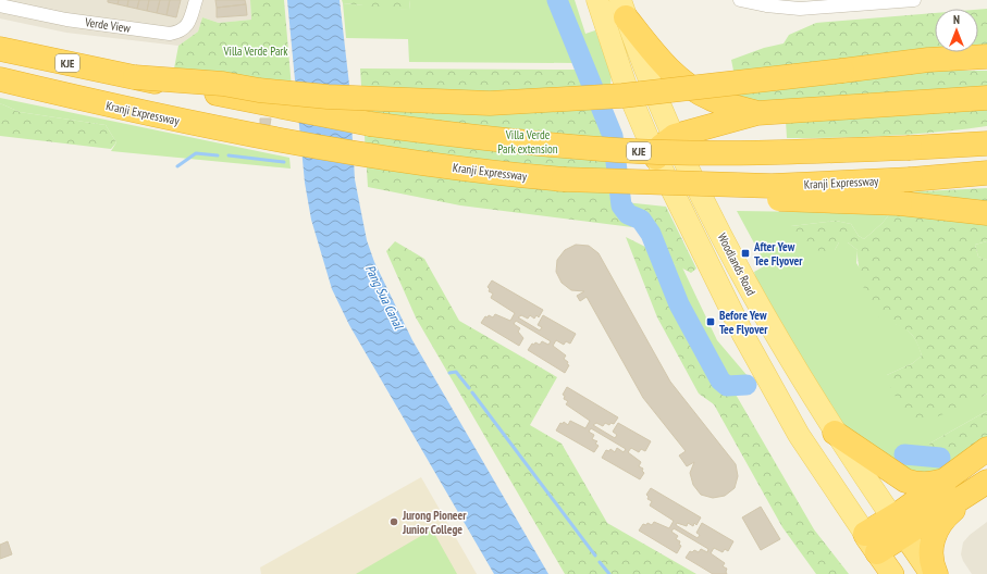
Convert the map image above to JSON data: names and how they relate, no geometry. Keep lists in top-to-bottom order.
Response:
{
  "streets": {
    "highway": ["KJE", "Kranji Expressway", "Woodlands Road"],
    "street": ["Verde View"]
  },
  "water": ["Pang Sua Canal"],
  "parks": ["Villa Verde Park", "Villa Verde Park extension"],
  "places": {
    "transit": ["After Yew Tee Flyover", "Before Yew Tee Flyover"],
    "other": ["Jurong Pioneer Junior College"]
  },
  "north": "top"
}
